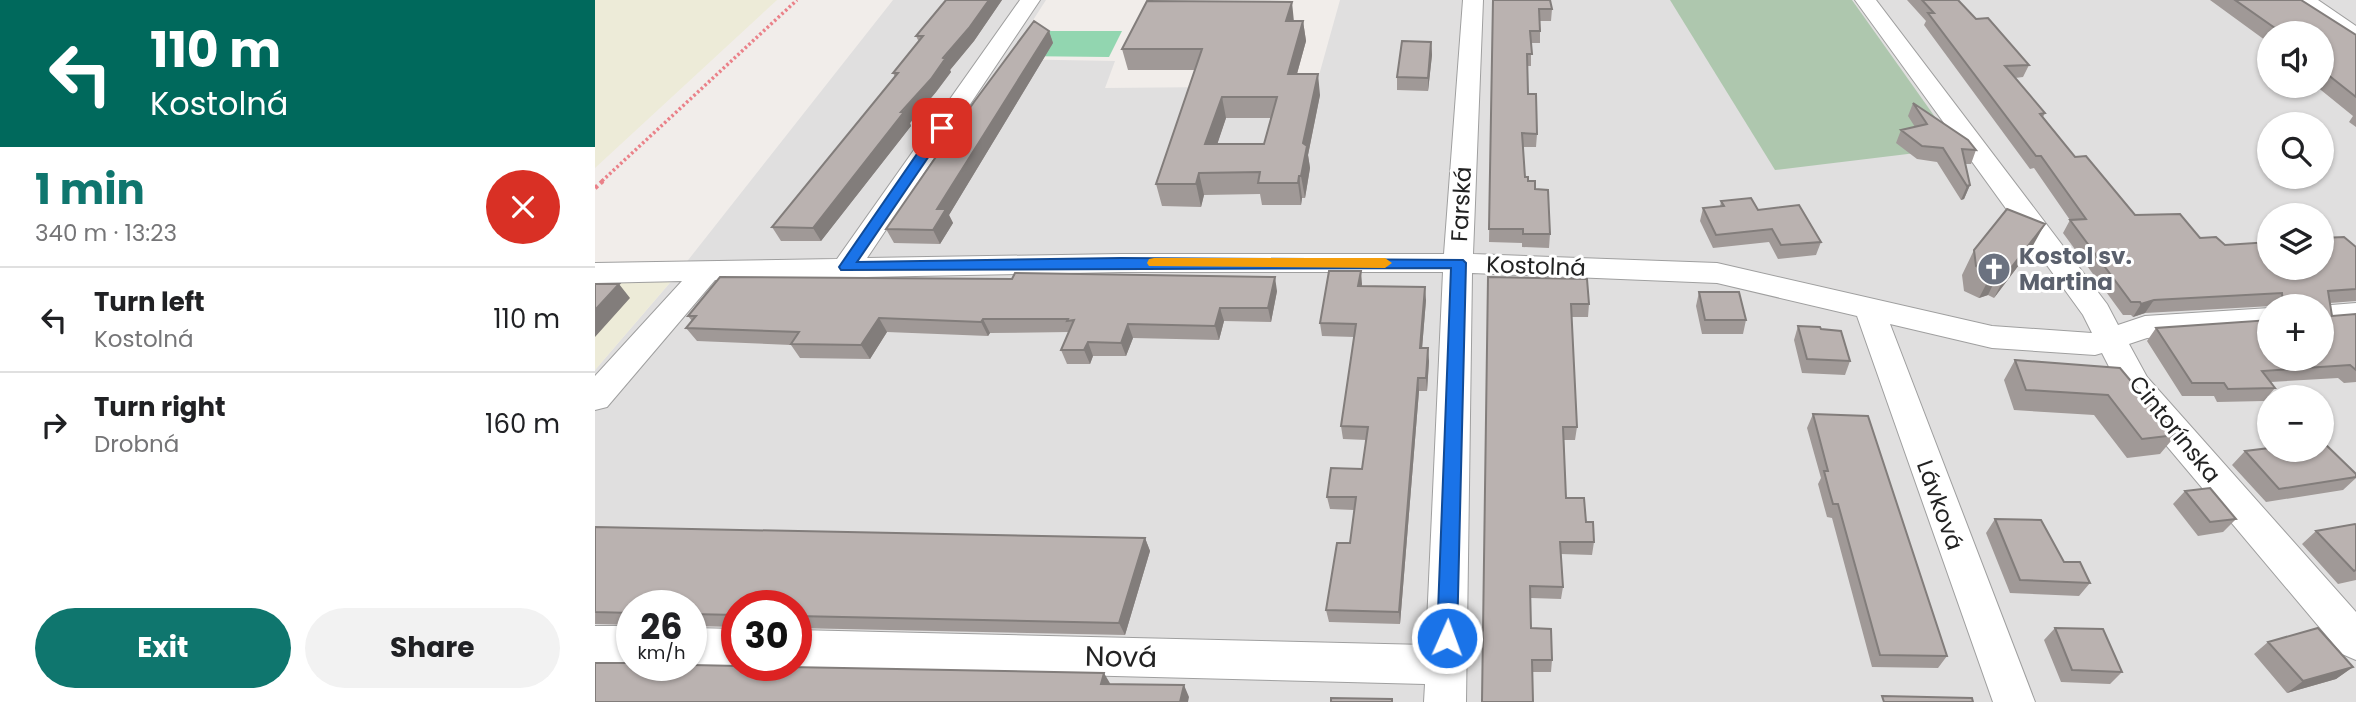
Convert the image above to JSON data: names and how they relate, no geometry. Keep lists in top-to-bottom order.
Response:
{
  "streets": {
    "street": [
      "Farská",
      "Kostolná",
      "Cintorínska",
      "Lávková",
      "Nová"
    ]
  },
  "crossings": [
    ["Farská", "Kostolná"],
    ["Farská", "Nová"],
    ["Kostolná", "Cintorínska"],
    ["Kostolná", "Lávková"]
  ],
  "places": {
    "church": ["Kostol sv. Martina"]
  },
  "page": {
    "turn": ["110 m", "Kostolná"],
    "map_buttons": ["+", "−"],
    "heading": ["1 min", "340 m · 13:23"],
    "list": [
      {
        "name": "Turn left",
        "note": "Kostolná",
        "value": "110 m"
      },
      {
        "name": "Turn right",
        "note": "Drobná",
        "value": "160 m"
      }
    ],
    "speed": "26 km/h",
    "limit": "30",
    "buttons": ["Exit", "Share"]
  }
}
